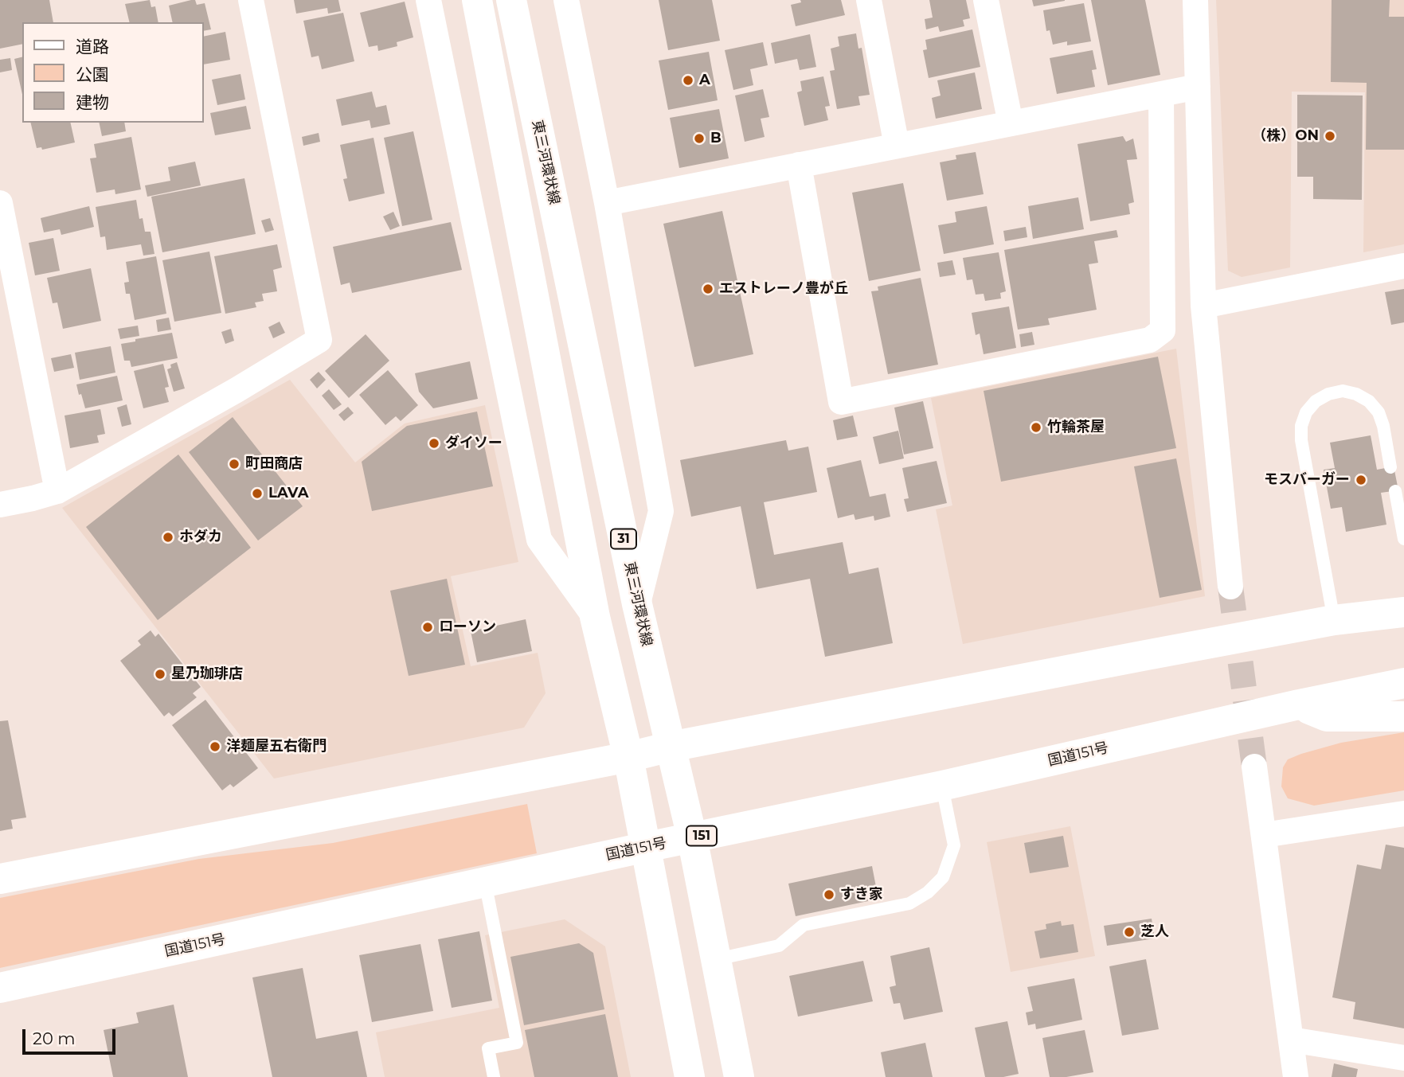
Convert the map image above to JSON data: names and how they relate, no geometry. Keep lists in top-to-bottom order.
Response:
{
  "streets": {
    "main road": [
      "東三河環状線",
      "31",
      "国道151号",
      "151"
    ]
  },
  "crossings": [
    ["東三河環状線", "国道151号"]
  ],
  "places": [
    "A",
    "（株）ON",
    "B",
    "エストレーノ豊が丘",
    "竹輪茶屋",
    "ダイソー",
    "町田商店",
    "モスバーガー",
    "LAVA",
    "ホダカ",
    "ローソン",
    "星乃珈琲店",
    "洋麺屋五右衛門",
    "すき家",
    "芝人"
  ],
  "legend": ["道路", "公園", "建物"],
  "scale_bar": "20 m"
}
